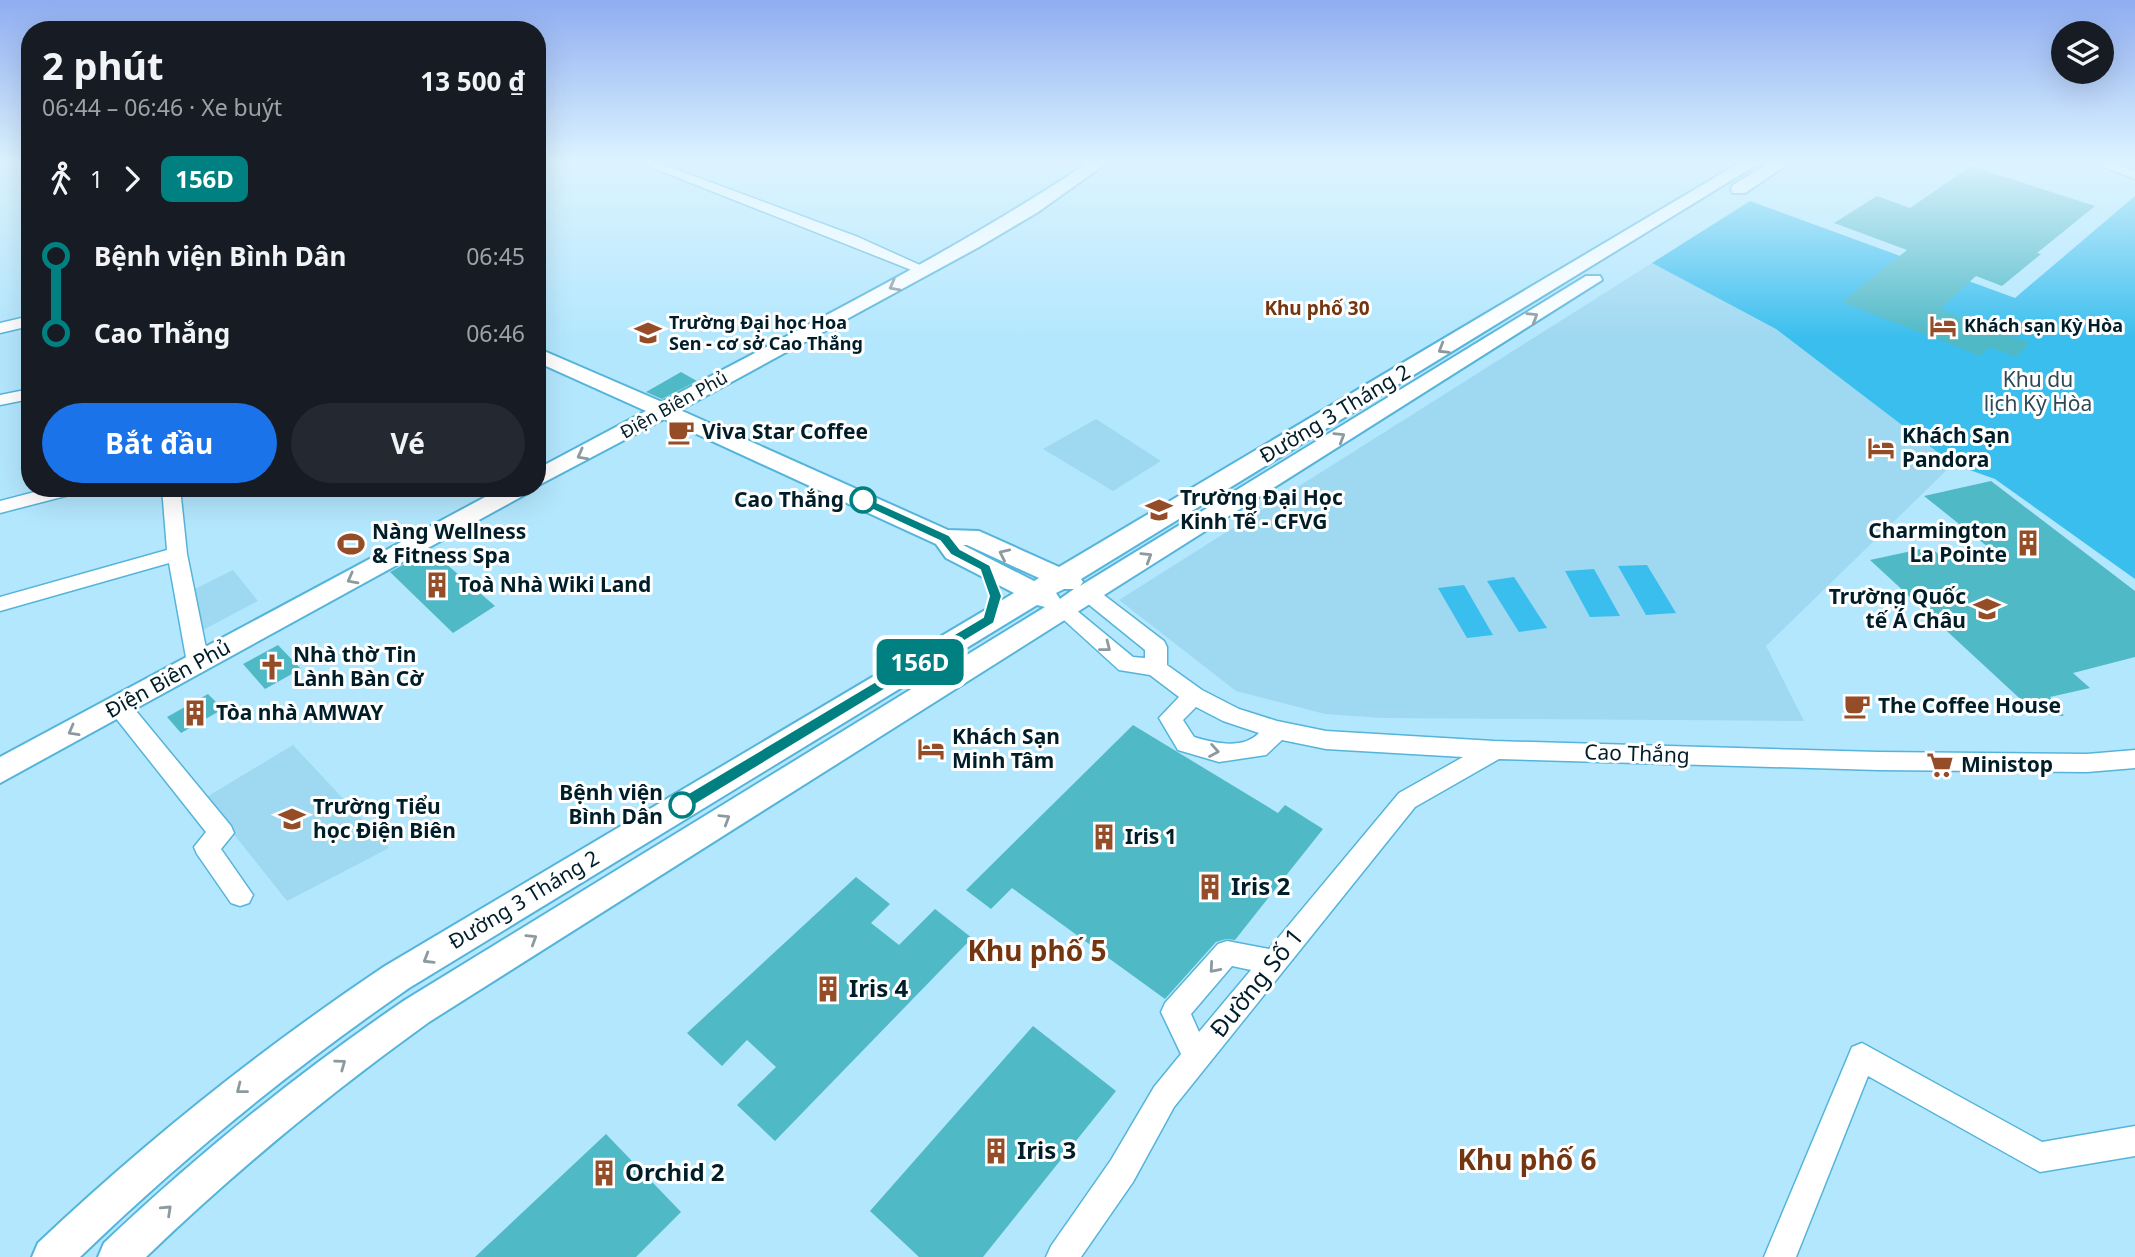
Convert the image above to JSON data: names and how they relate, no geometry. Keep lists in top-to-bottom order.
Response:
{
  "streets": {
    "main road": ["Điện Biên Phủ", "Đường 3 Tháng 2", "Cao Thắng"],
    "street": ["Đường Số 1"]
  },
  "crossings": [
    ["Điện Biên Phủ", "Cao Thắng"],
    ["Đường 3 Tháng 2", "Cao Thắng"],
    ["Cao Thắng", "Đường Số 1"]
  ],
  "one_way": ["Điện Biên Phủ"],
  "districts": ["Khu phố 30", "Khu phố 5", "Khu phố 6"],
  "parks": ["Khu du lịch Kỳ Hòa"],
  "places": {
    "hotel": ["Khách sạn Kỳ Hòa", "Khách Sạn Pandora", "Khách Sạn Minh Tâm"],
    "school or university": [
      "Trường Đại học Hoa Sen - cơ sở Cao Thắng",
      "Trường Đại Học Kinh Tế - CFVG",
      "Trường Quốc tế Á Châu",
      "Trường Tiểu học Điện Biên"
    ],
    "cafe": ["Viva Star Coffee", "The Coffee House"],
    "other": ["Cao Thắng", "Bệnh viện Bình Dân"],
    "building": [
      "Charmington La Pointe",
      "Toà Nhà Wiki Land",
      "Tòa nhà AMWAY",
      "Iris 1",
      "Iris 2",
      "Iris 4",
      "Iris 3",
      "Orchid 2"
    ],
    "sports": ["Nàng Wellness & Fitness Spa"],
    "church": ["Nhà thờ Tin Lành Bàn Cờ"],
    "supermarket": ["Ministop"]
  },
  "lines": ["bus line 156D"],
  "page": {
    "on_map": "156D",
    "heading": ["2 phút", "06:44 – 06:46 · Xe buýt", "13 500 ₫"],
    "legs": ["1", "156D"],
    "list": [
      {
        "name": "Bệnh viện Bình Dân",
        "value": "06:45"
      },
      {
        "name": "Cao Thắng",
        "value": "06:46"
      }
    ],
    "buttons": ["Bắt đầu", "Vé"]
  }
}
